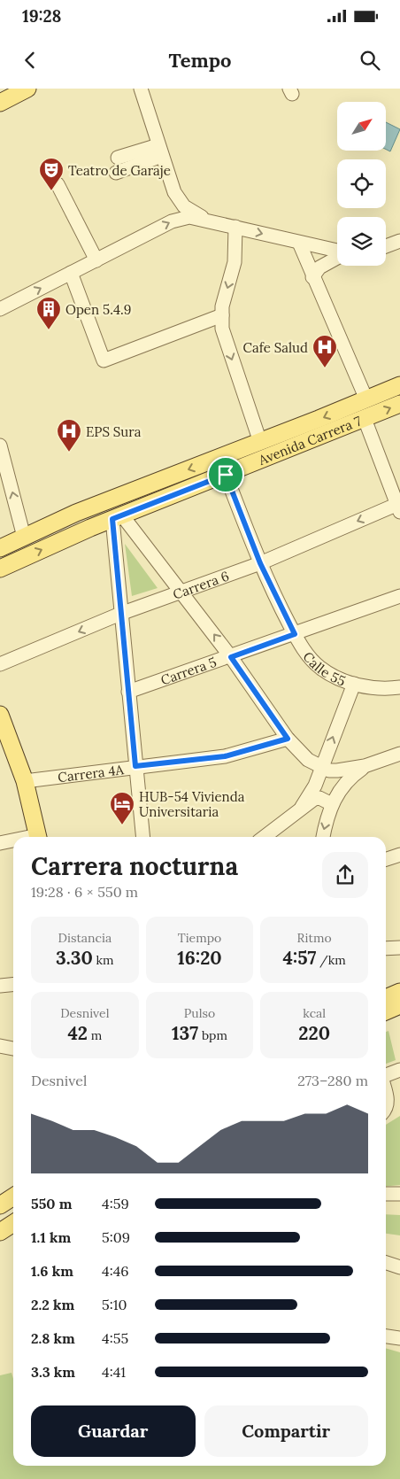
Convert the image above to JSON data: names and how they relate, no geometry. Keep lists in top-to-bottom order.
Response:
{
  "streets": {
    "main road": ["Avenida Carrera 7"],
    "street": [
      "Carrera 6",
      "Calle 55",
      "Carrera 5",
      "Carrera 4A"
    ]
  },
  "crossings": [
    ["Avenida Carrera 7", "Calle 55"],
    ["Carrera 6", "Calle 55"],
    ["Calle 55", "Carrera 5"]
  ],
  "one_way": ["Carrera 6"],
  "places": {
    "theatre": ["Teatro de Garaje"],
    "building": ["Open 5.4.9"],
    "hospital": ["Cafe Salud", "EPS Sura"],
    "hotel": ["HUB-54 Vivienda Universitaria"]
  },
  "north": "top right",
  "page": {
    "status": "19:28",
    "header": "Tempo",
    "heading": ["Carrera nocturna", "19:28 · 6 × 550 m"],
    "stats": [
      ["Distancia", "3.30 km"],
      ["Tiempo", "16:20"],
      ["Ritmo", "4:57 /km"],
      ["Desnivel", "42 m"],
      ["Pulso", "137 bpm"],
      ["kcal", "220"]
    ],
    "chart": ["Desnivel", "273–280 m"],
    "list": [
      {
        "name": "550 m",
        "note": "4:59"
      },
      {
        "name": "1.1 km",
        "note": "5:09"
      },
      {
        "name": "1.6 km",
        "note": "4:46"
      },
      {
        "name": "2.2 km",
        "note": "5:10"
      },
      {
        "name": "2.8 km",
        "note": "4:55"
      },
      {
        "name": "3.3 km",
        "note": "4:41"
      }
    ],
    "buttons": ["Guardar", "Compartir"]
  }
}
